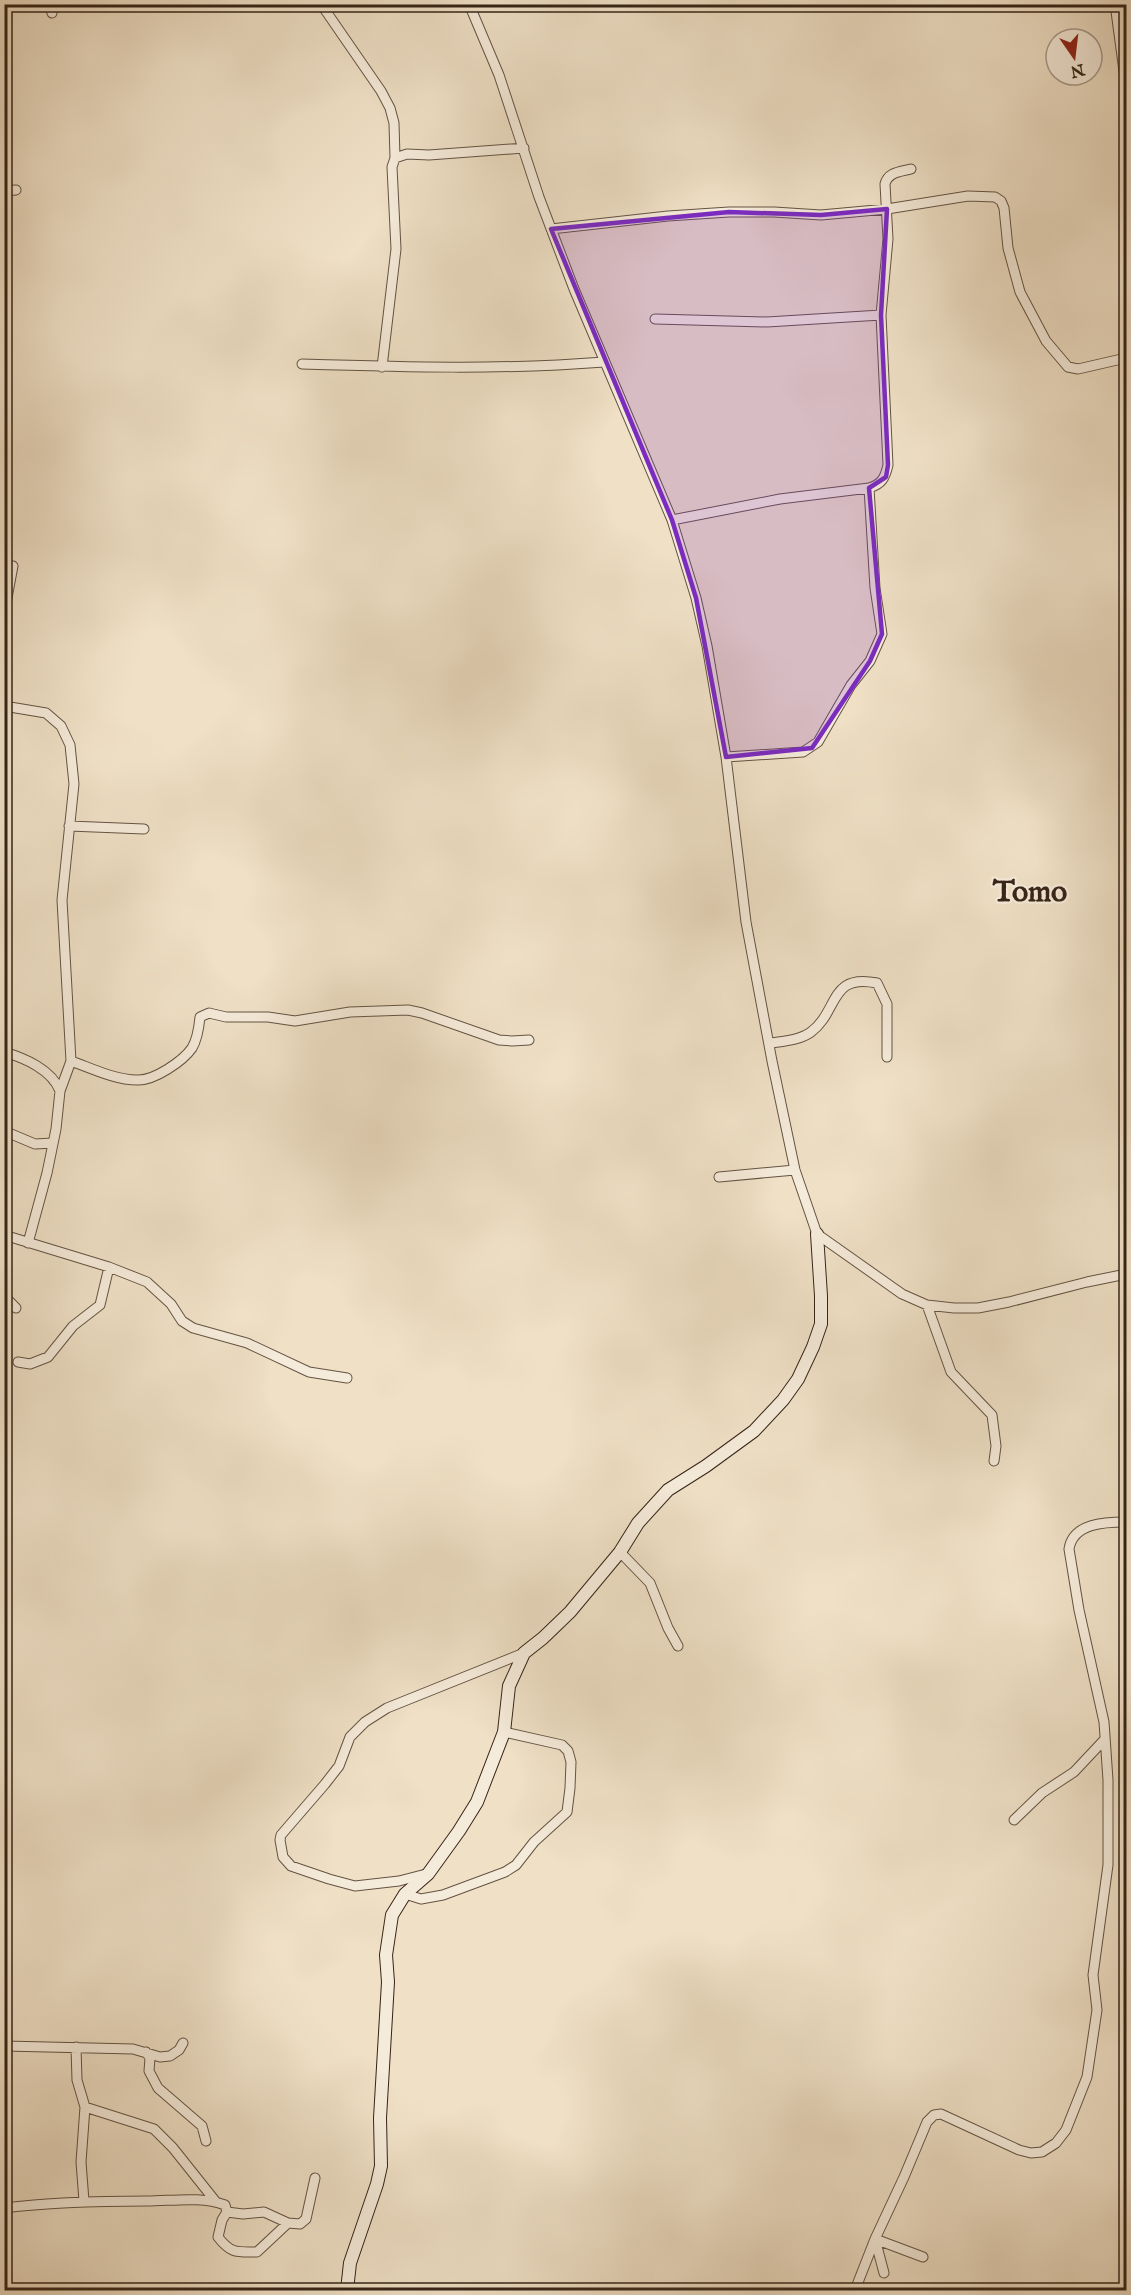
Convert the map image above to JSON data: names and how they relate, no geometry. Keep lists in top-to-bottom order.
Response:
{
  "districts": ["Tomo"],
  "north": "bottom"
}
